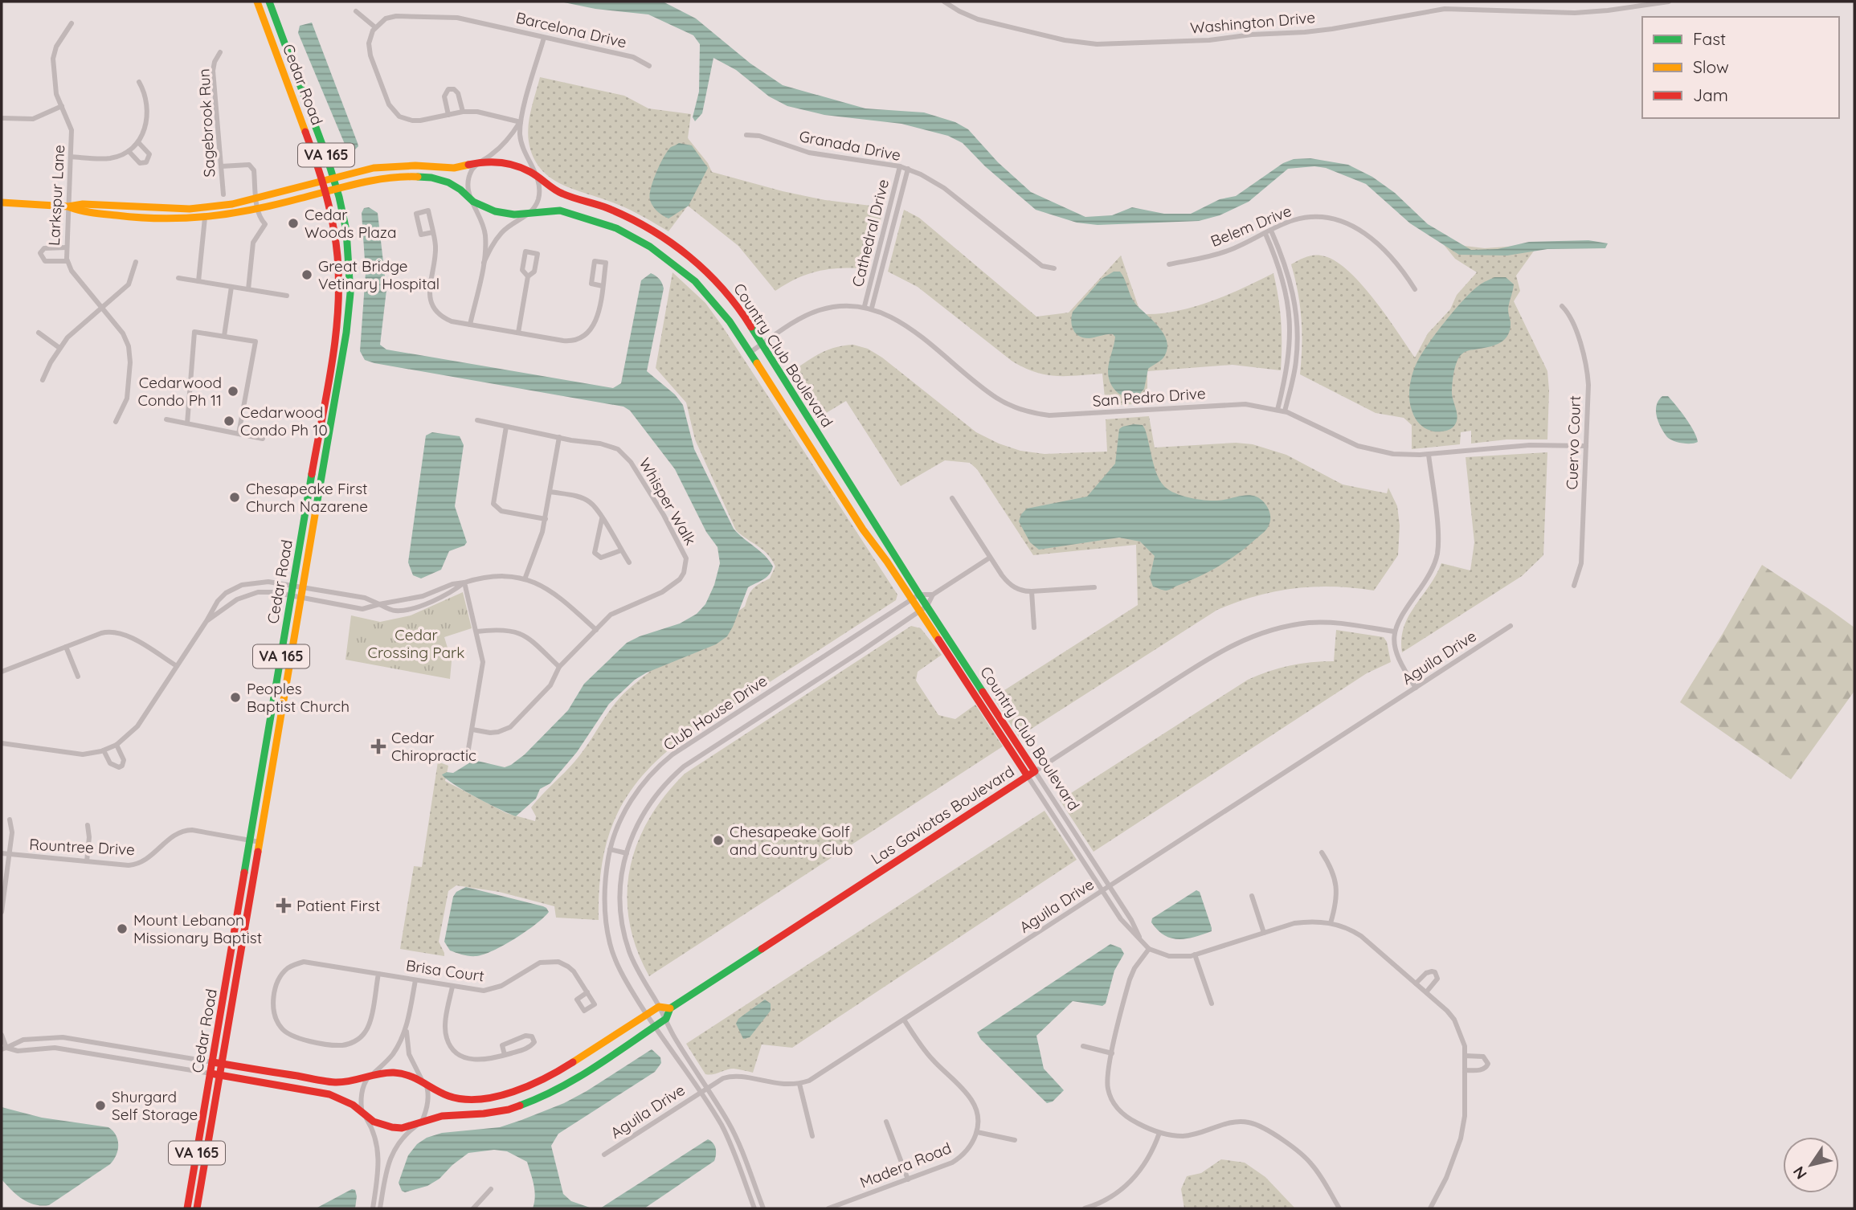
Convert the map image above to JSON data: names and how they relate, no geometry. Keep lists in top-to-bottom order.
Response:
{
  "streets": {
    "street": [
      "Washington Drive",
      "Barcelona Drive",
      "Cedar Road",
      "Sagebrook Run",
      "Granada Drive",
      "VA 165",
      "Larkspur Lane",
      "Belem Drive",
      "Cathedral Drive",
      "Country Club Boulevard",
      "San Pedro Drive",
      "Cuervo Court",
      "Whisper Walk",
      "Aguila Drive",
      "Club House Drive",
      "Las Gaviotas Boulevard",
      "Rountree Drive",
      "Brisa Court",
      "Madera Road"
    ]
  },
  "crossings": [
    ["Cedar Road", "Country Club Boulevard"],
    ["Cedar Road", "Rountree Drive"],
    ["Granada Drive", "Cathedral Drive"],
    ["Larkspur Lane", "Country Club Boulevard"],
    ["Cathedral Drive", "San Pedro Drive"],
    ["Country Club Boulevard", "San Pedro Drive"],
    ["Country Club Boulevard", "Aguila Drive"],
    ["Country Club Boulevard", "Club House Drive"],
    ["Country Club Boulevard", "Las Gaviotas Boulevard"],
    ["San Pedro Drive", "Cuervo Court"],
    ["Aguila Drive", "Club House Drive"]
  ],
  "parks": ["Cedar Crossing Park"],
  "places": {
    "other": [
      "Cedar Woods Plaza",
      "Great Bridge Vetinary Hospital",
      "Cedarwood Condo Ph 11",
      "Cedarwood Condo Ph 10",
      "Chesapeake First Church Nazarene",
      "Peoples Baptist Church",
      "Chesapeake Golf and Country Club",
      "Mount Lebanon Missionary Baptist",
      "Shurgard Self Storage"
    ],
    "health": ["Cedar Chiropractic", "Patient First"]
  },
  "legend": ["Fast", "Slow", "Jam"],
  "north": "bottom left"
}
